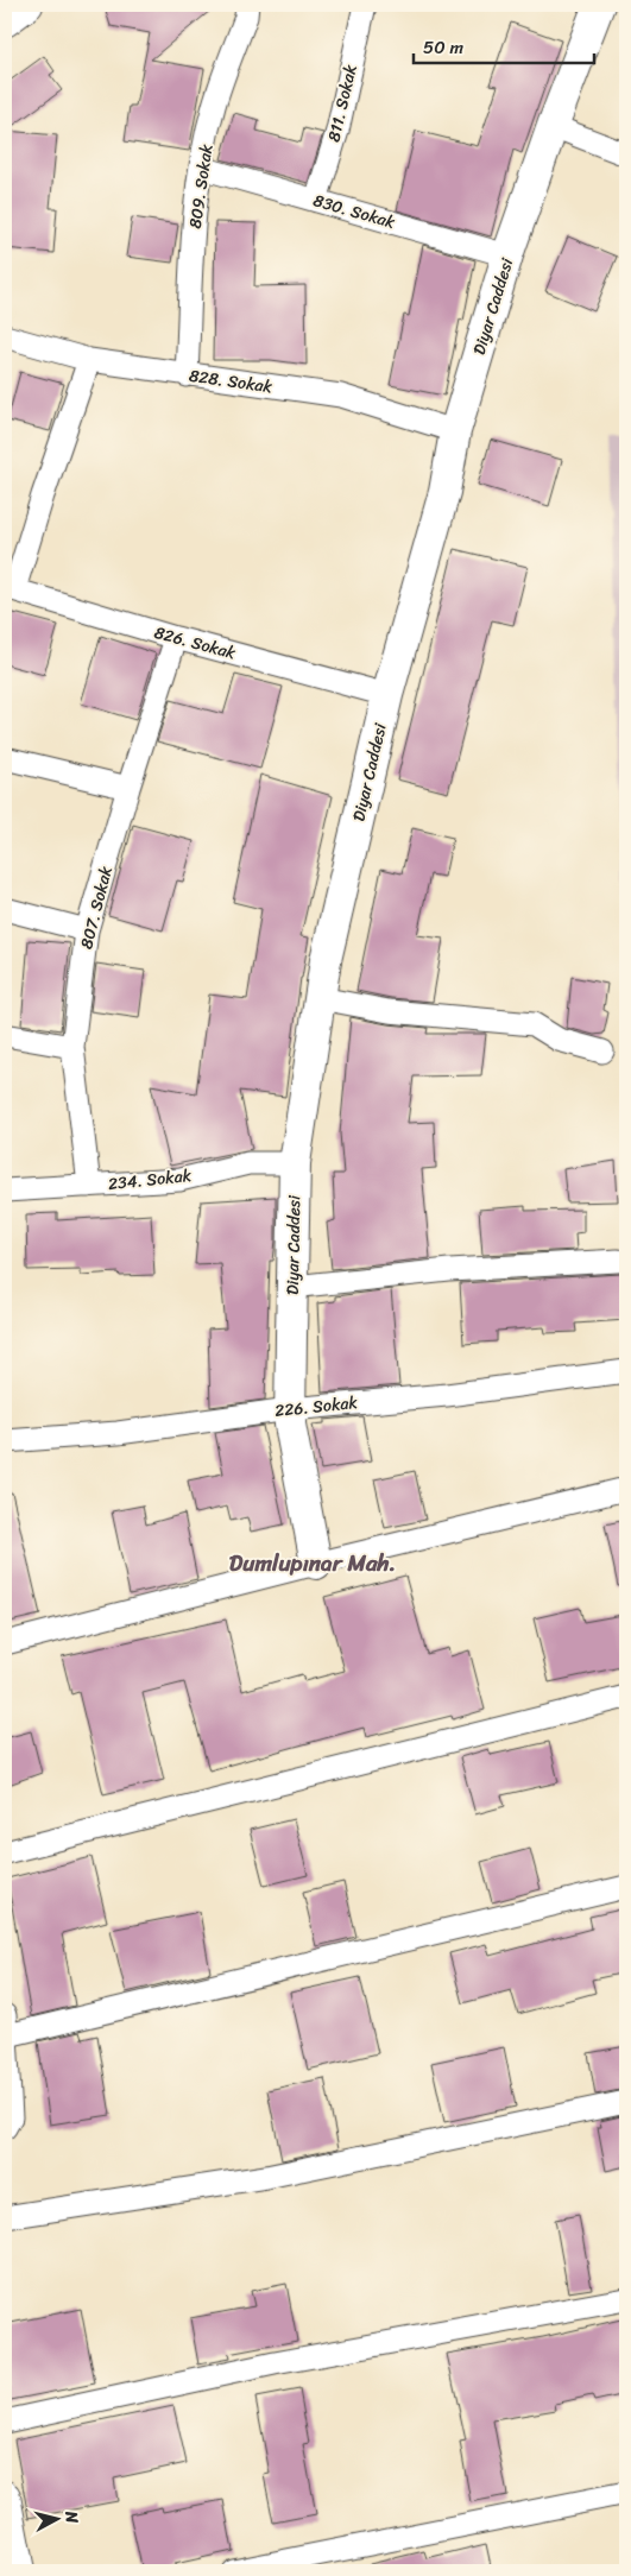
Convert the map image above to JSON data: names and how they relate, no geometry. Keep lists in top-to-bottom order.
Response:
{
  "streets": {
    "street": [
      "811. Sokak",
      "809. Sokak",
      "830. Sokak",
      "Diyar Caddesi",
      "828. Sokak",
      "826. Sokak",
      "807. Sokak",
      "234. Sokak",
      "226. Sokak"
    ]
  },
  "crossings": [
    ["811. Sokak", "830. Sokak"],
    ["809. Sokak", "830. Sokak"],
    ["809. Sokak", "828. Sokak"],
    ["830. Sokak", "Diyar Caddesi"],
    ["Diyar Caddesi", "828. Sokak"],
    ["Diyar Caddesi", "826. Sokak"],
    ["Diyar Caddesi", "234. Sokak"],
    ["Diyar Caddesi", "226. Sokak"],
    ["826. Sokak", "807. Sokak"],
    ["807. Sokak", "234. Sokak"]
  ],
  "districts": ["Dumlupınar Mah."],
  "scale_bar": "50 m",
  "north": "right"
}
